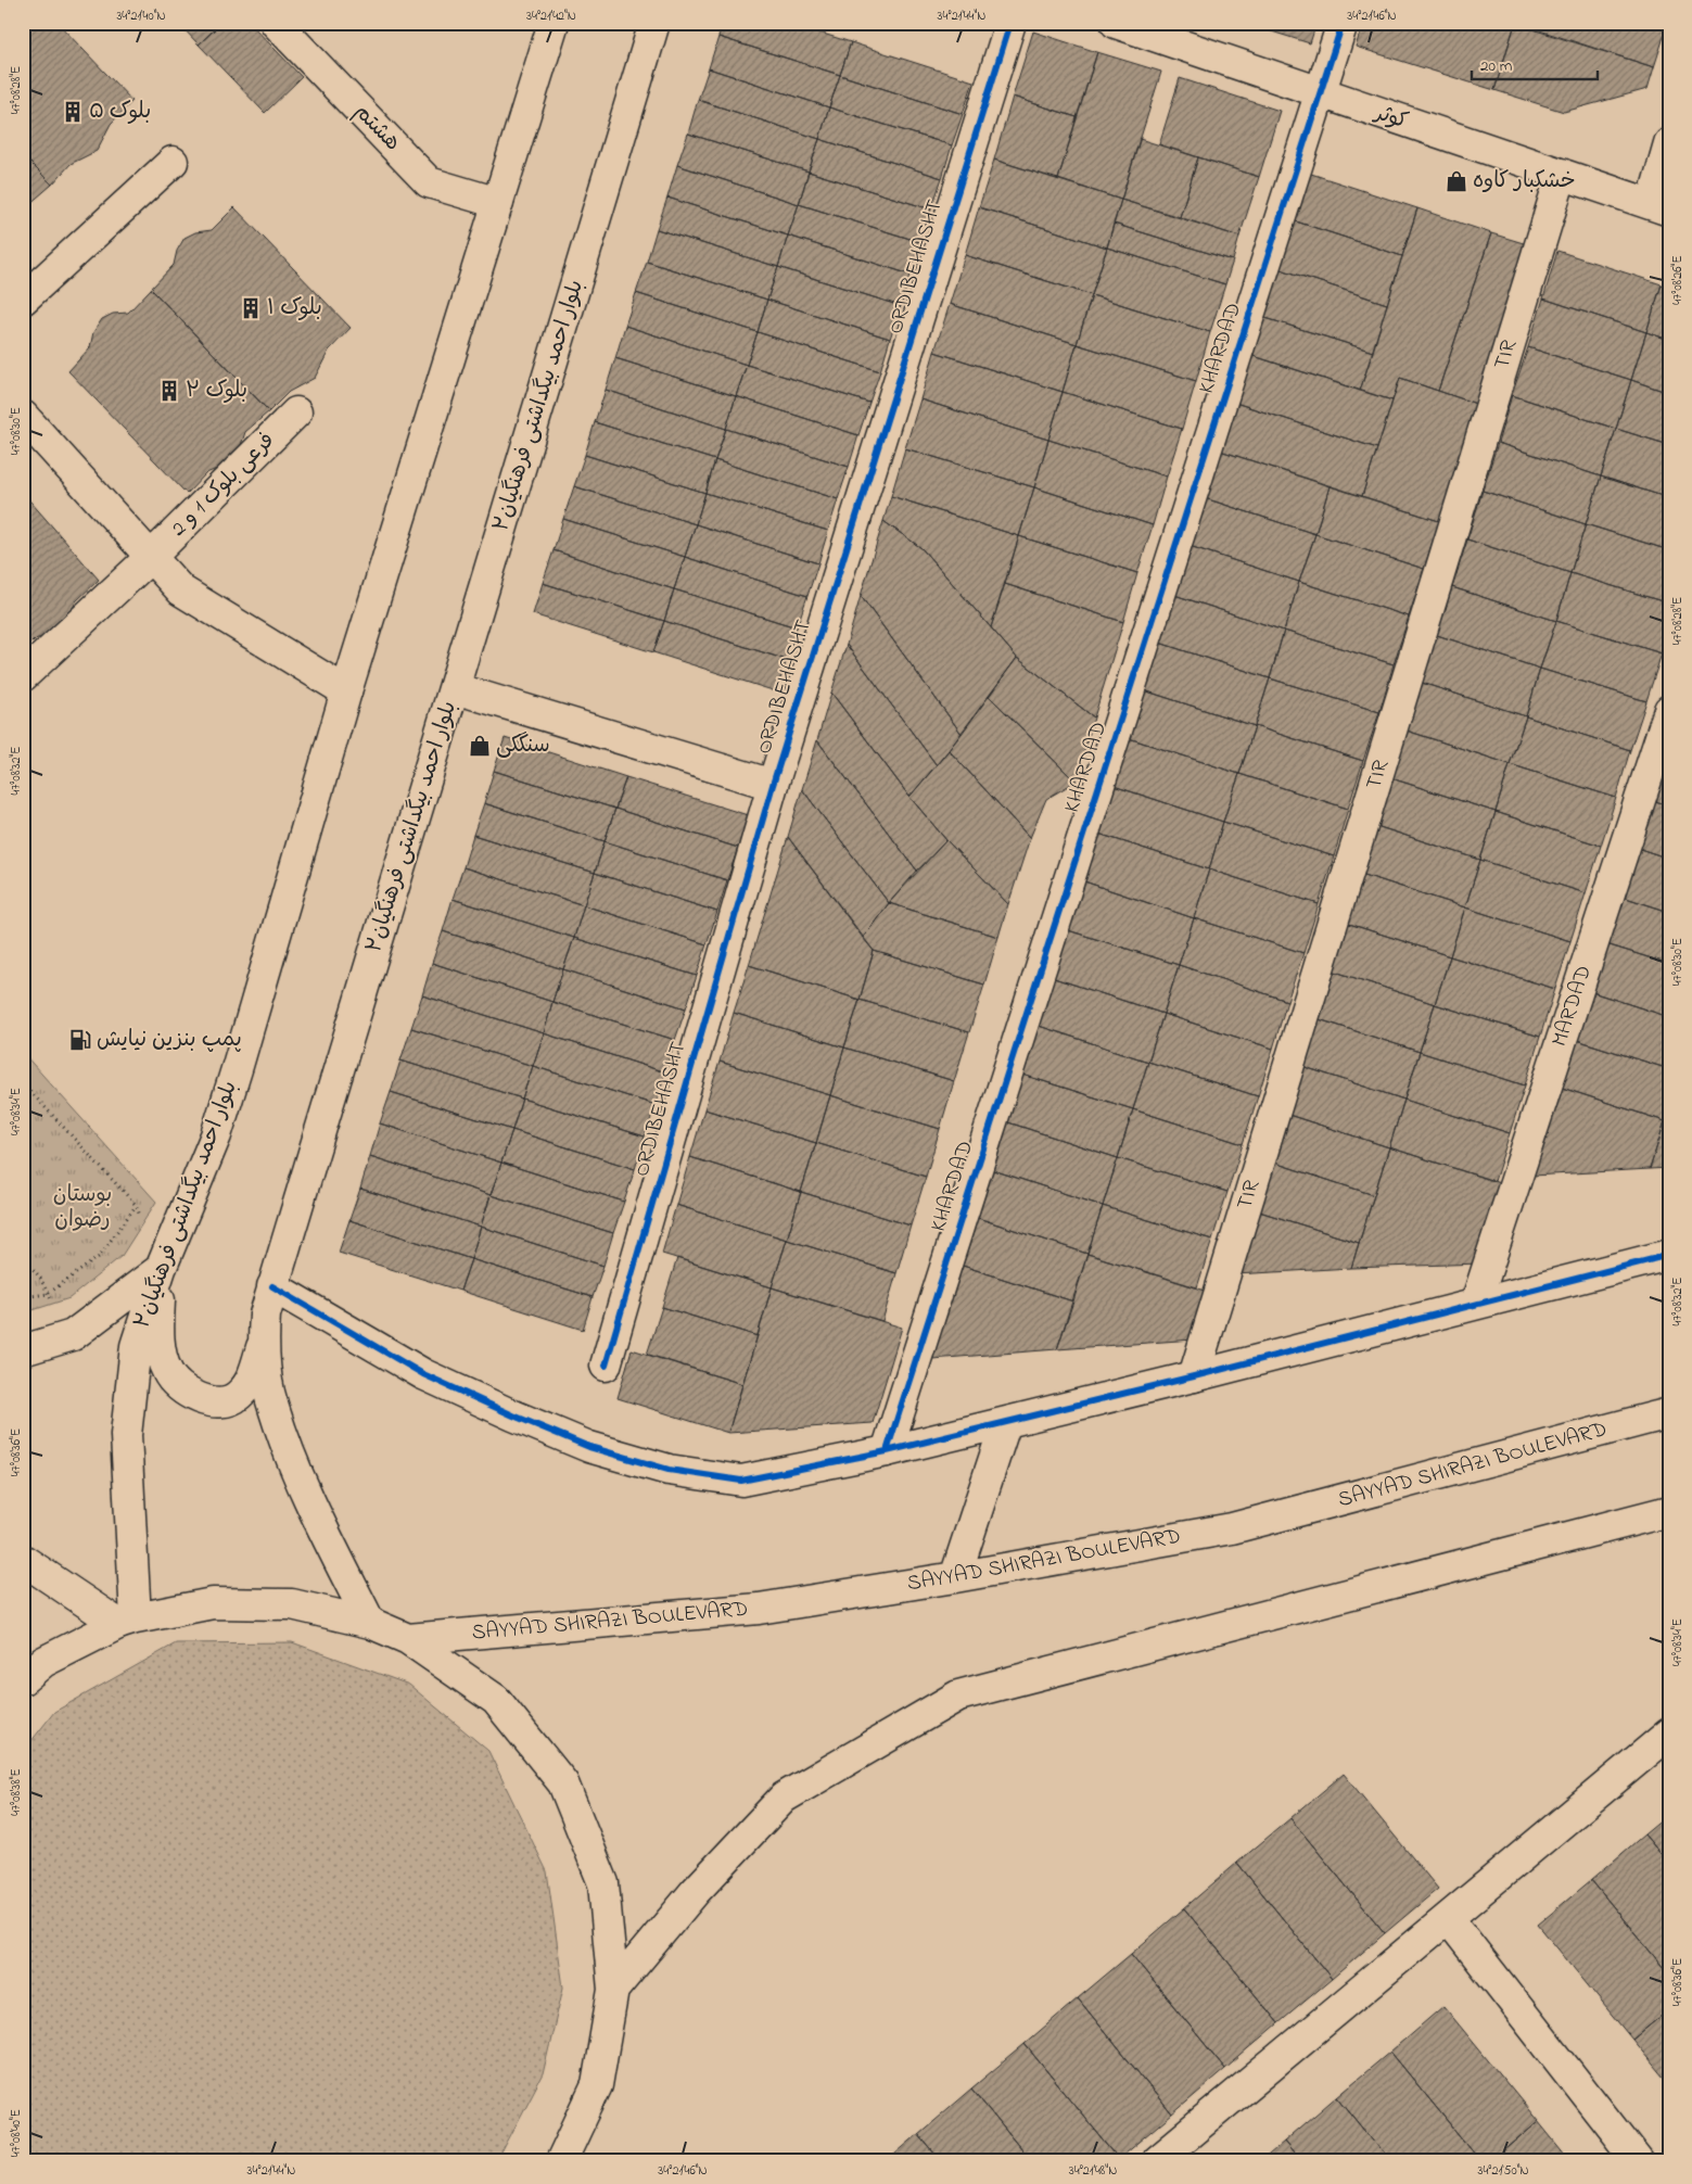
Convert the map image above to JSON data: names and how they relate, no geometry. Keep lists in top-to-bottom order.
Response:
{
  "streets": {
    "main road": [
      "کوثر",
      "هشتم",
      "ORDIBEHASHT",
      "KHARDAD",
      "TIR",
      "بلوار احمد بیگداشتی فرهنگیان۲",
      "فرعی بلوک 1 و 2",
      "MARDAD",
      "SAYYAD SHIRAZI BOULEVARD"
    ]
  },
  "crossings": [
    ["کوثر", "KHARDAD"],
    ["کوثر", "TIR"],
    ["هشتم", "بلوار احمد بیگداشتی فرهنگیان۲"]
  ],
  "parks": ["بوستان رضوان"],
  "places": {
    "building": ["بلوک ۵", "بلوک ۱", "بلوک ۲"],
    "shop": ["خشکبار کاوه", "سنگکی"],
    "fuel station": ["پمپ بنزین نیایش"]
  },
  "scale_bar": "20 m",
  "coordinates": [
    "34°21'40\"N",
    "34°21'42\"N",
    "34°21'44\"N",
    "34°21'46\"N",
    "47°08'28\"E",
    "47°08'26\"E",
    "47°08'30\"E",
    "47°08'32\"E",
    "47°08'34\"E",
    "47°08'36\"E",
    "47°08'38\"E",
    "47°08'40\"E",
    "34°21'48\"N",
    "34°21'50\"N"
  ]
}
